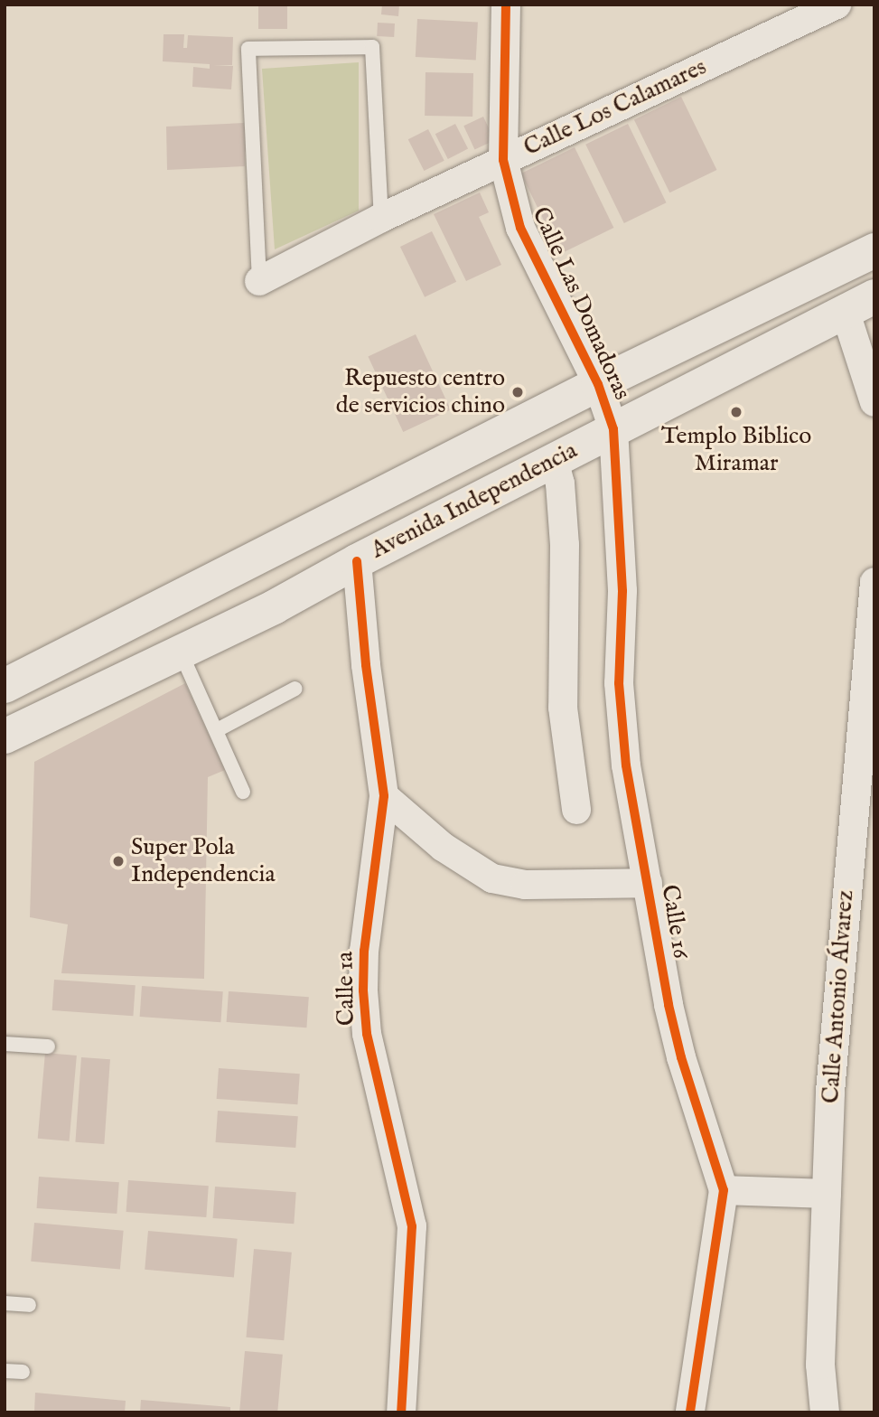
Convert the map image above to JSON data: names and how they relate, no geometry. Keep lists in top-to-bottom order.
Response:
{
  "streets": {
    "main road": ["Avenida Independencia"],
    "street": [
      "Calle Los Calamares",
      "Calle Las Domadoras",
      "Calle 16",
      "Calle 1a",
      "Calle Antonio Álvarez"
    ]
  },
  "crossings": [
    ["Calle Los Calamares", "Calle Las Domadoras"],
    ["Calle Las Domadoras", "Avenida Independencia"],
    ["Calle Las Domadoras", "Calle 16"],
    ["Avenida Independencia", "Calle 16"],
    ["Avenida Independencia", "Calle 1a"]
  ],
  "places": ["Repuesto centro de servicios chino", "Templo Biblico Miramar", "Super Pola Independencia"]
}
